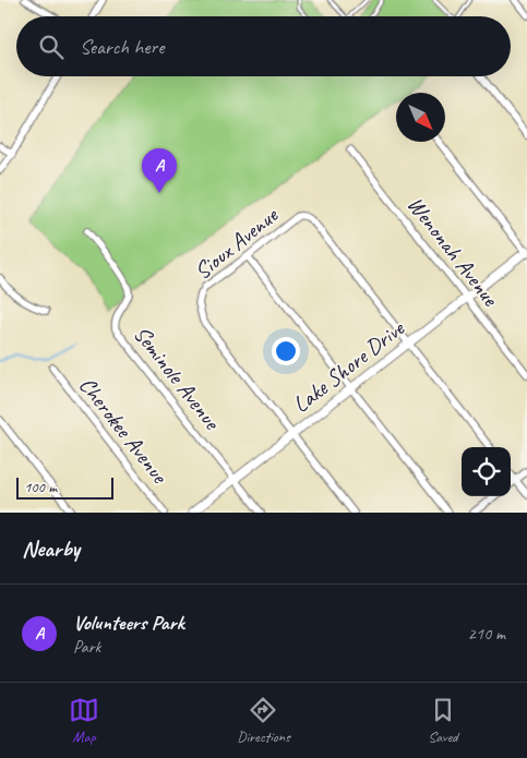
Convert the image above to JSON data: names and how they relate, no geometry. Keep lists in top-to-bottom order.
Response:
{
  "streets": {
    "street": [
      "Sioux Avenue",
      "Wenonah Avenue",
      "Lake Shore Drive",
      "Seminole Avenue",
      "Cherokee Avenue"
    ]
  },
  "crossings": [
    ["Sioux Avenue", "Lake Shore Drive"],
    ["Wenonah Avenue", "Lake Shore Drive"],
    ["Lake Shore Drive", "Seminole Avenue"]
  ],
  "scale_bar": "100 m",
  "north": "bottom right",
  "page": {
    "search": "Search here",
    "pins": "A",
    "scale": "100 m",
    "heading": "Nearby",
    "list": [
      {
        "mark": "A",
        "name": "Volunteers Park",
        "note": "Park",
        "value": "210 m"
      }
    ],
    "nav": ["Map", "Directions", "Saved"]
  }
}
